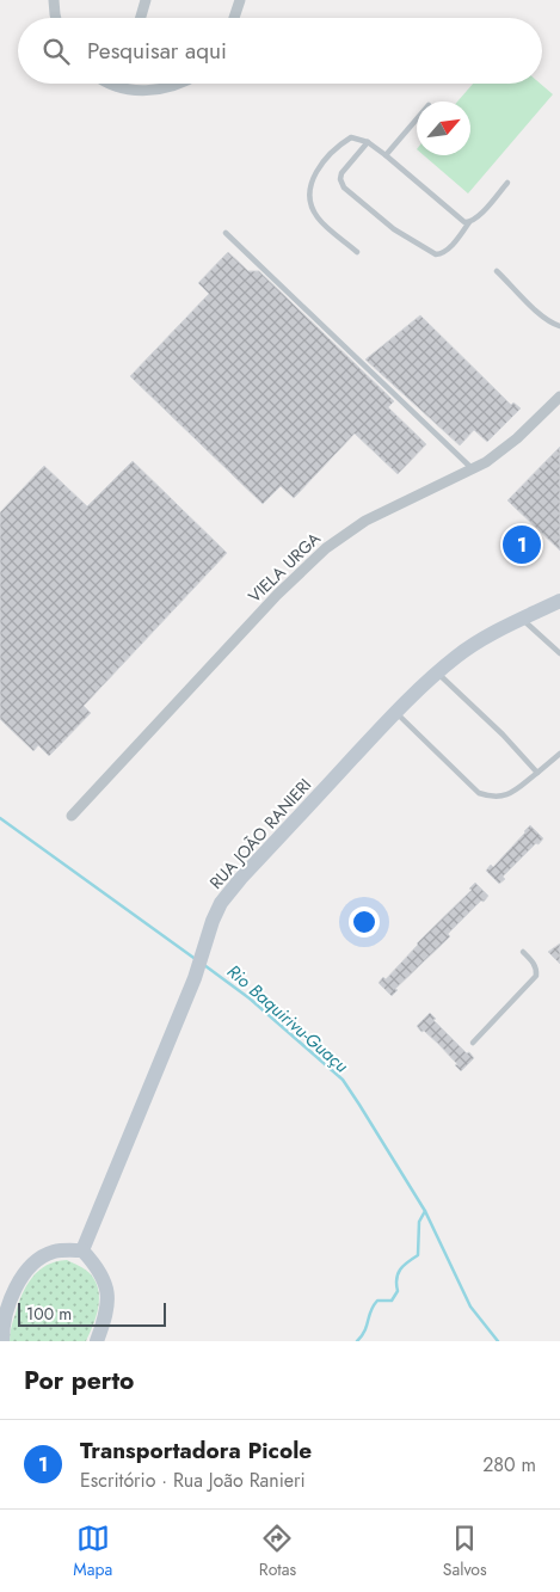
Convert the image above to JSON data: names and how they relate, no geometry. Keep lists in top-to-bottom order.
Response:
{
  "streets": {
    "street": ["VIELA URGA", "RUA JOÃO RANIERI"]
  },
  "water": ["Rio Baquirivu-Guaçu"],
  "scale_bar": "100 m",
  "north": "top right",
  "page": {
    "search": "Pesquisar aqui",
    "pins": "1",
    "scale": "100 m",
    "heading": "Por perto",
    "list": [
      {
        "mark": "1",
        "name": "Transportadora Picole",
        "note": "Escritório · Rua João Ranieri",
        "value": "280 m"
      }
    ],
    "nav": ["Mapa", "Rotas", "Salvos"]
  }
}
